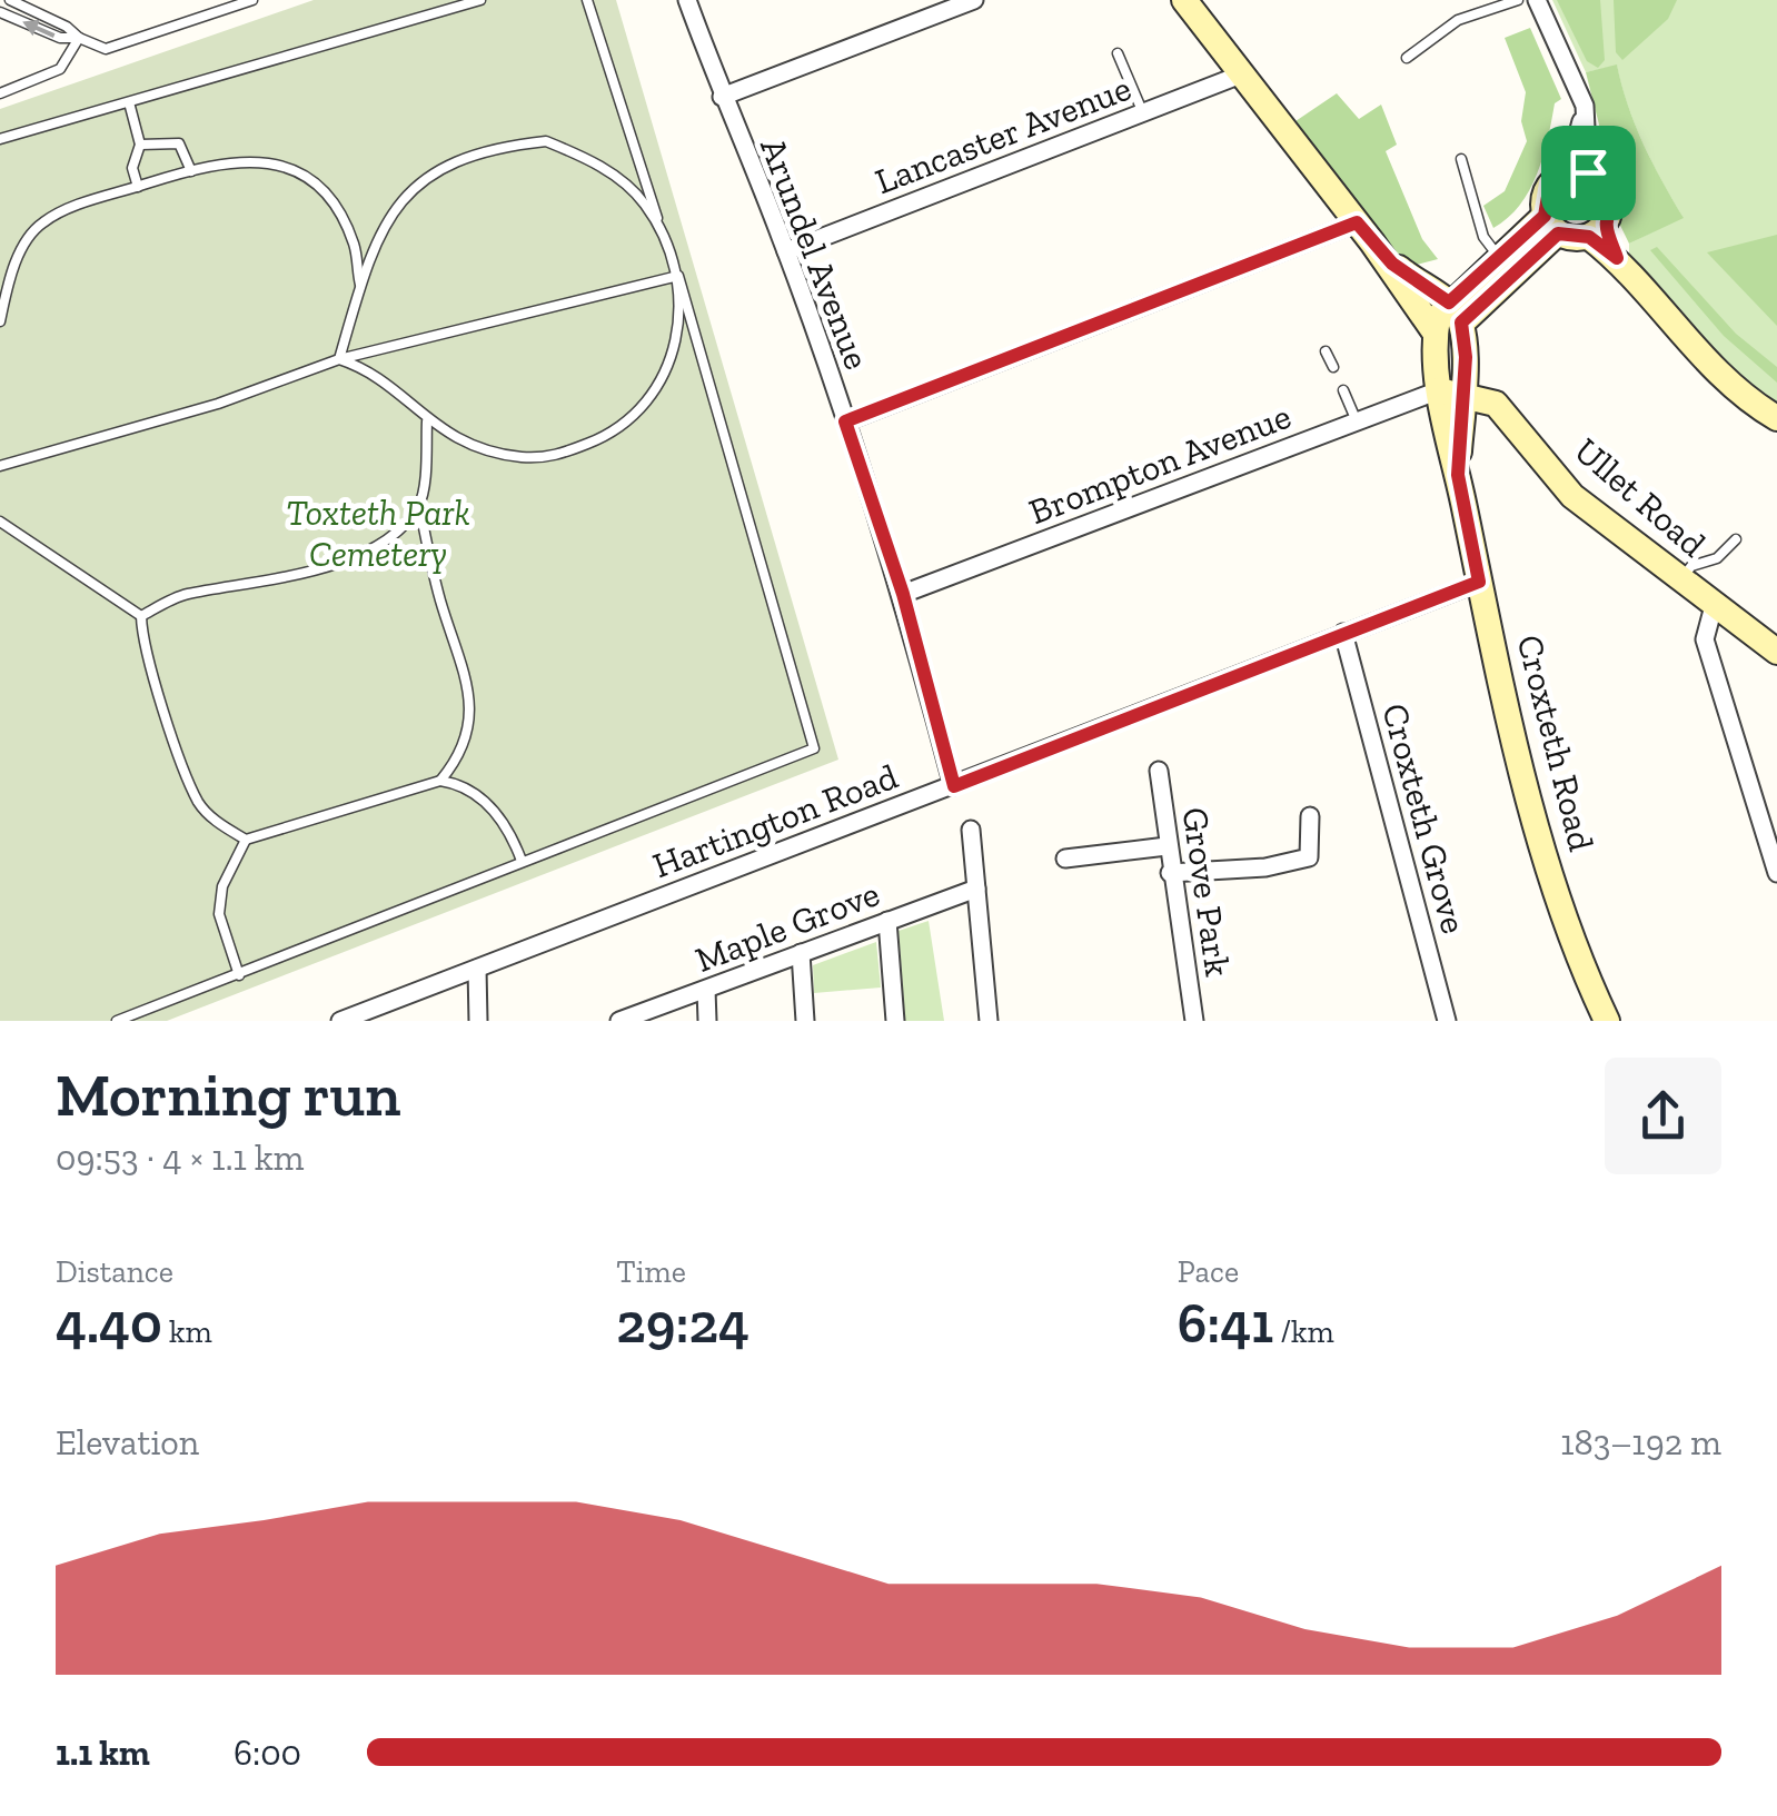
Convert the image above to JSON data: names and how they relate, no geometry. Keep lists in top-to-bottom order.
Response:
{
  "streets": {
    "main road": ["Ullet Road", "Croxteth Road"],
    "street": [
      "Lancaster Avenue",
      "Arundel Avenue",
      "Brompton Avenue",
      "Croxteth Grove",
      "Hartington Road",
      "Grove Park",
      "Maple Grove"
    ]
  },
  "crossings": [
    ["Lancaster Avenue", "Arundel Avenue"],
    ["Arundel Avenue", "Brompton Avenue"],
    ["Arundel Avenue", "Hartington Road"],
    ["Brompton Avenue", "Ullet Road"],
    ["Brompton Avenue", "Croxteth Road"],
    ["Ullet Road", "Croxteth Road"],
    ["Croxteth Road", "Hartington Road"],
    ["Croxteth Grove", "Hartington Road"]
  ],
  "parks": ["Toxteth Park Cemetery"],
  "page": {
    "heading": ["Morning run", "09:53 · 4 × 1.1 km"],
    "stats": [
      ["Distance", "4.40 km"],
      ["Time", "29:24"],
      ["Pace", "6:41 /km"]
    ],
    "chart": ["Elevation", "183–192 m"],
    "list": [
      {
        "name": "1.1 km",
        "note": "6:00"
      }
    ]
  }
}
